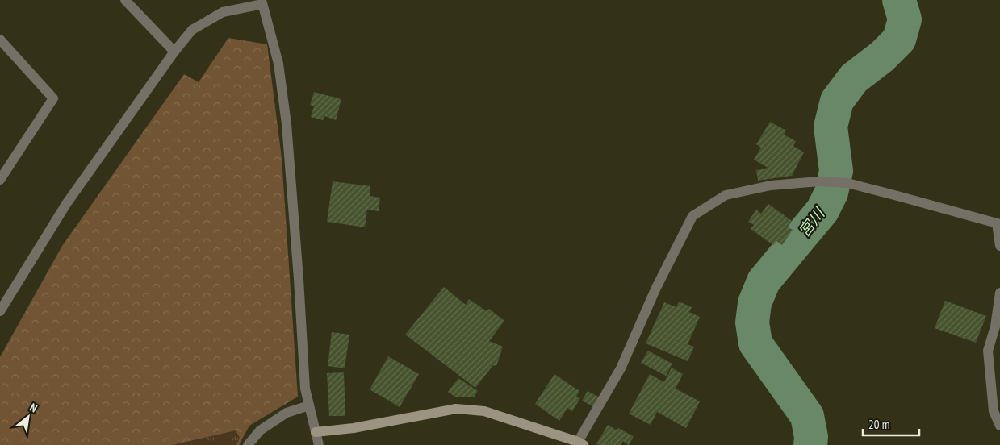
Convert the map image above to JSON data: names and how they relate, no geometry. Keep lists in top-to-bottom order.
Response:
{
  "water": ["宮川"],
  "scale_bar": "20 m",
  "north": "top right"
}
